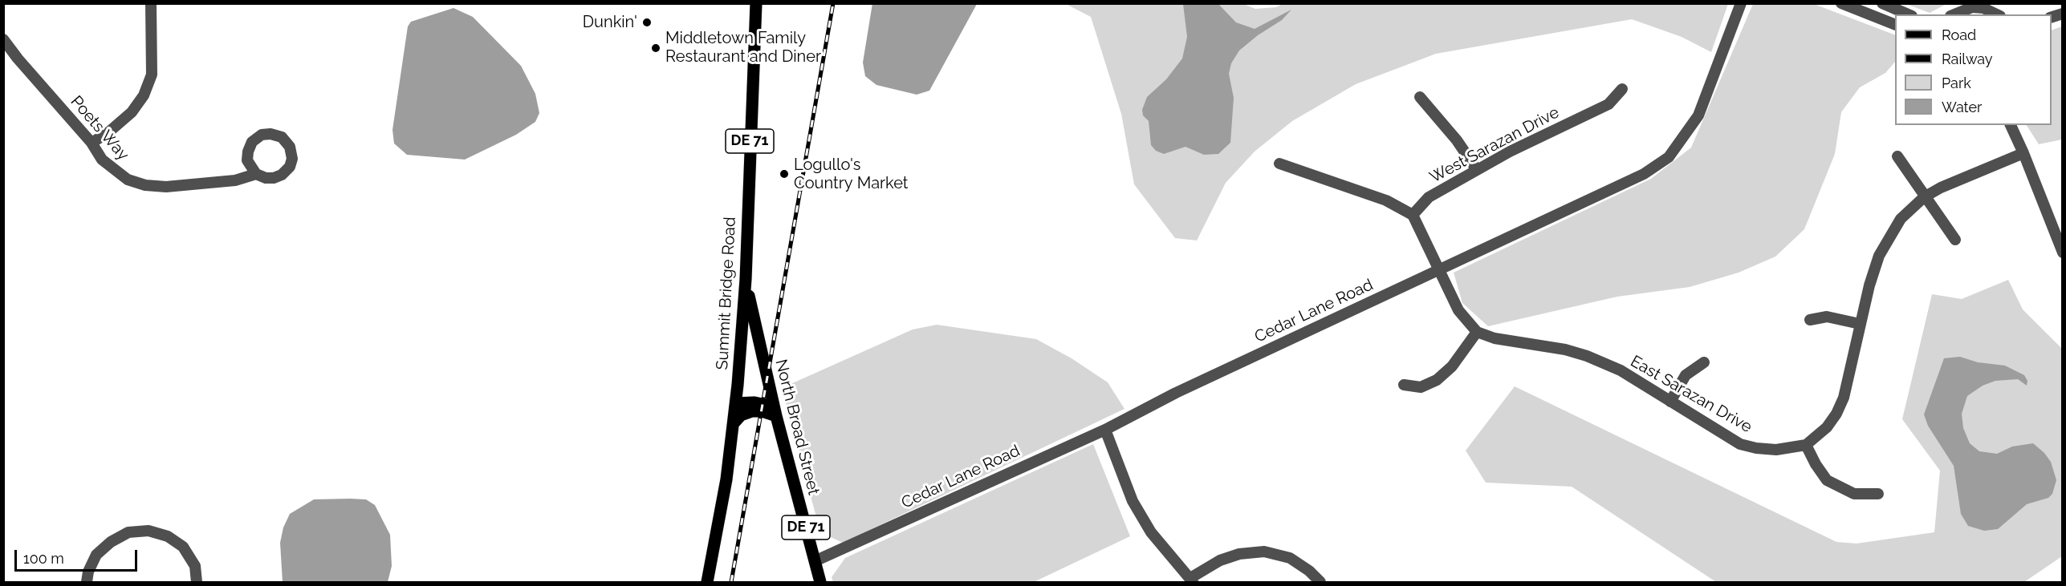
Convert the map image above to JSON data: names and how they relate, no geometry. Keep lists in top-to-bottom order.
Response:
{
  "streets": {
    "main road": ["DE 71", "Summit Bridge Road", "North Broad Street"],
    "street": [
      "Poets Way",
      "West Sarazan Drive",
      "Cedar Lane Road",
      "East Sarazan Drive"
    ]
  },
  "crossings": [
    ["Summit Bridge Road", "North Broad Street"],
    ["Cedar Lane Road", "North Broad Street"]
  ],
  "places": ["Dunkin'", "Middletown Family Restaurant and Diner", "Logullo's Country Market"],
  "legend": [
    "Road",
    "Railway",
    "Park",
    "Water"
  ],
  "scale_bar": "100 m"
}
